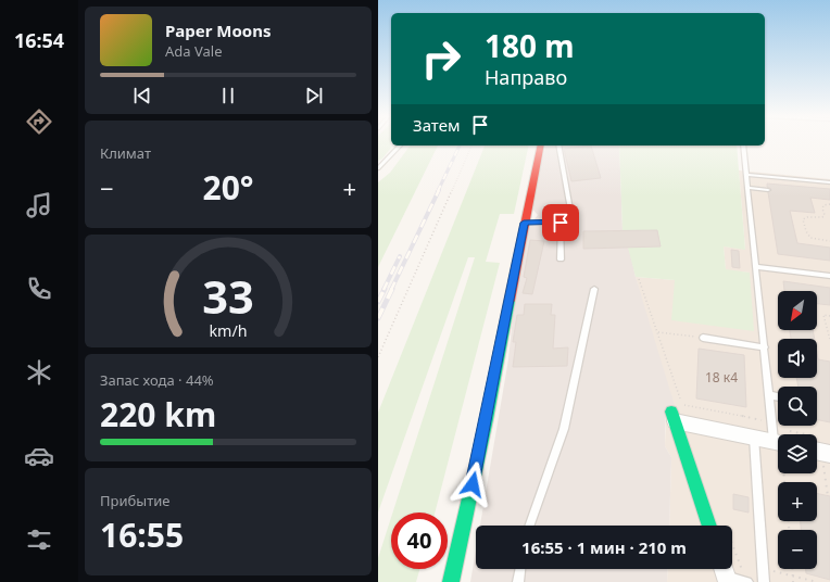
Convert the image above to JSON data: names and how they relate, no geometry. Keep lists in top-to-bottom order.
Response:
{
  "house_numbers": ["18 к4"],
  "north": "bottom left",
  "page": {
    "tabs": "16:54",
    "turn": ["180 m", "Направо"],
    "song": ["Paper Moons", "Ada Vale"],
    "then": "Затем",
    "tile": [
      "Климат",
      ["Запас хода · 44%", "220 km"],
      ["Прибытие", "16:55"]
    ],
    "heat": ["−", "20°", "+"],
    "map_buttons": ["+", "−"],
    "limit": "40",
    "trip": "16:55 · 1 мин · 210 m",
    "gauge": ["33", "km/h"]
  }
}
